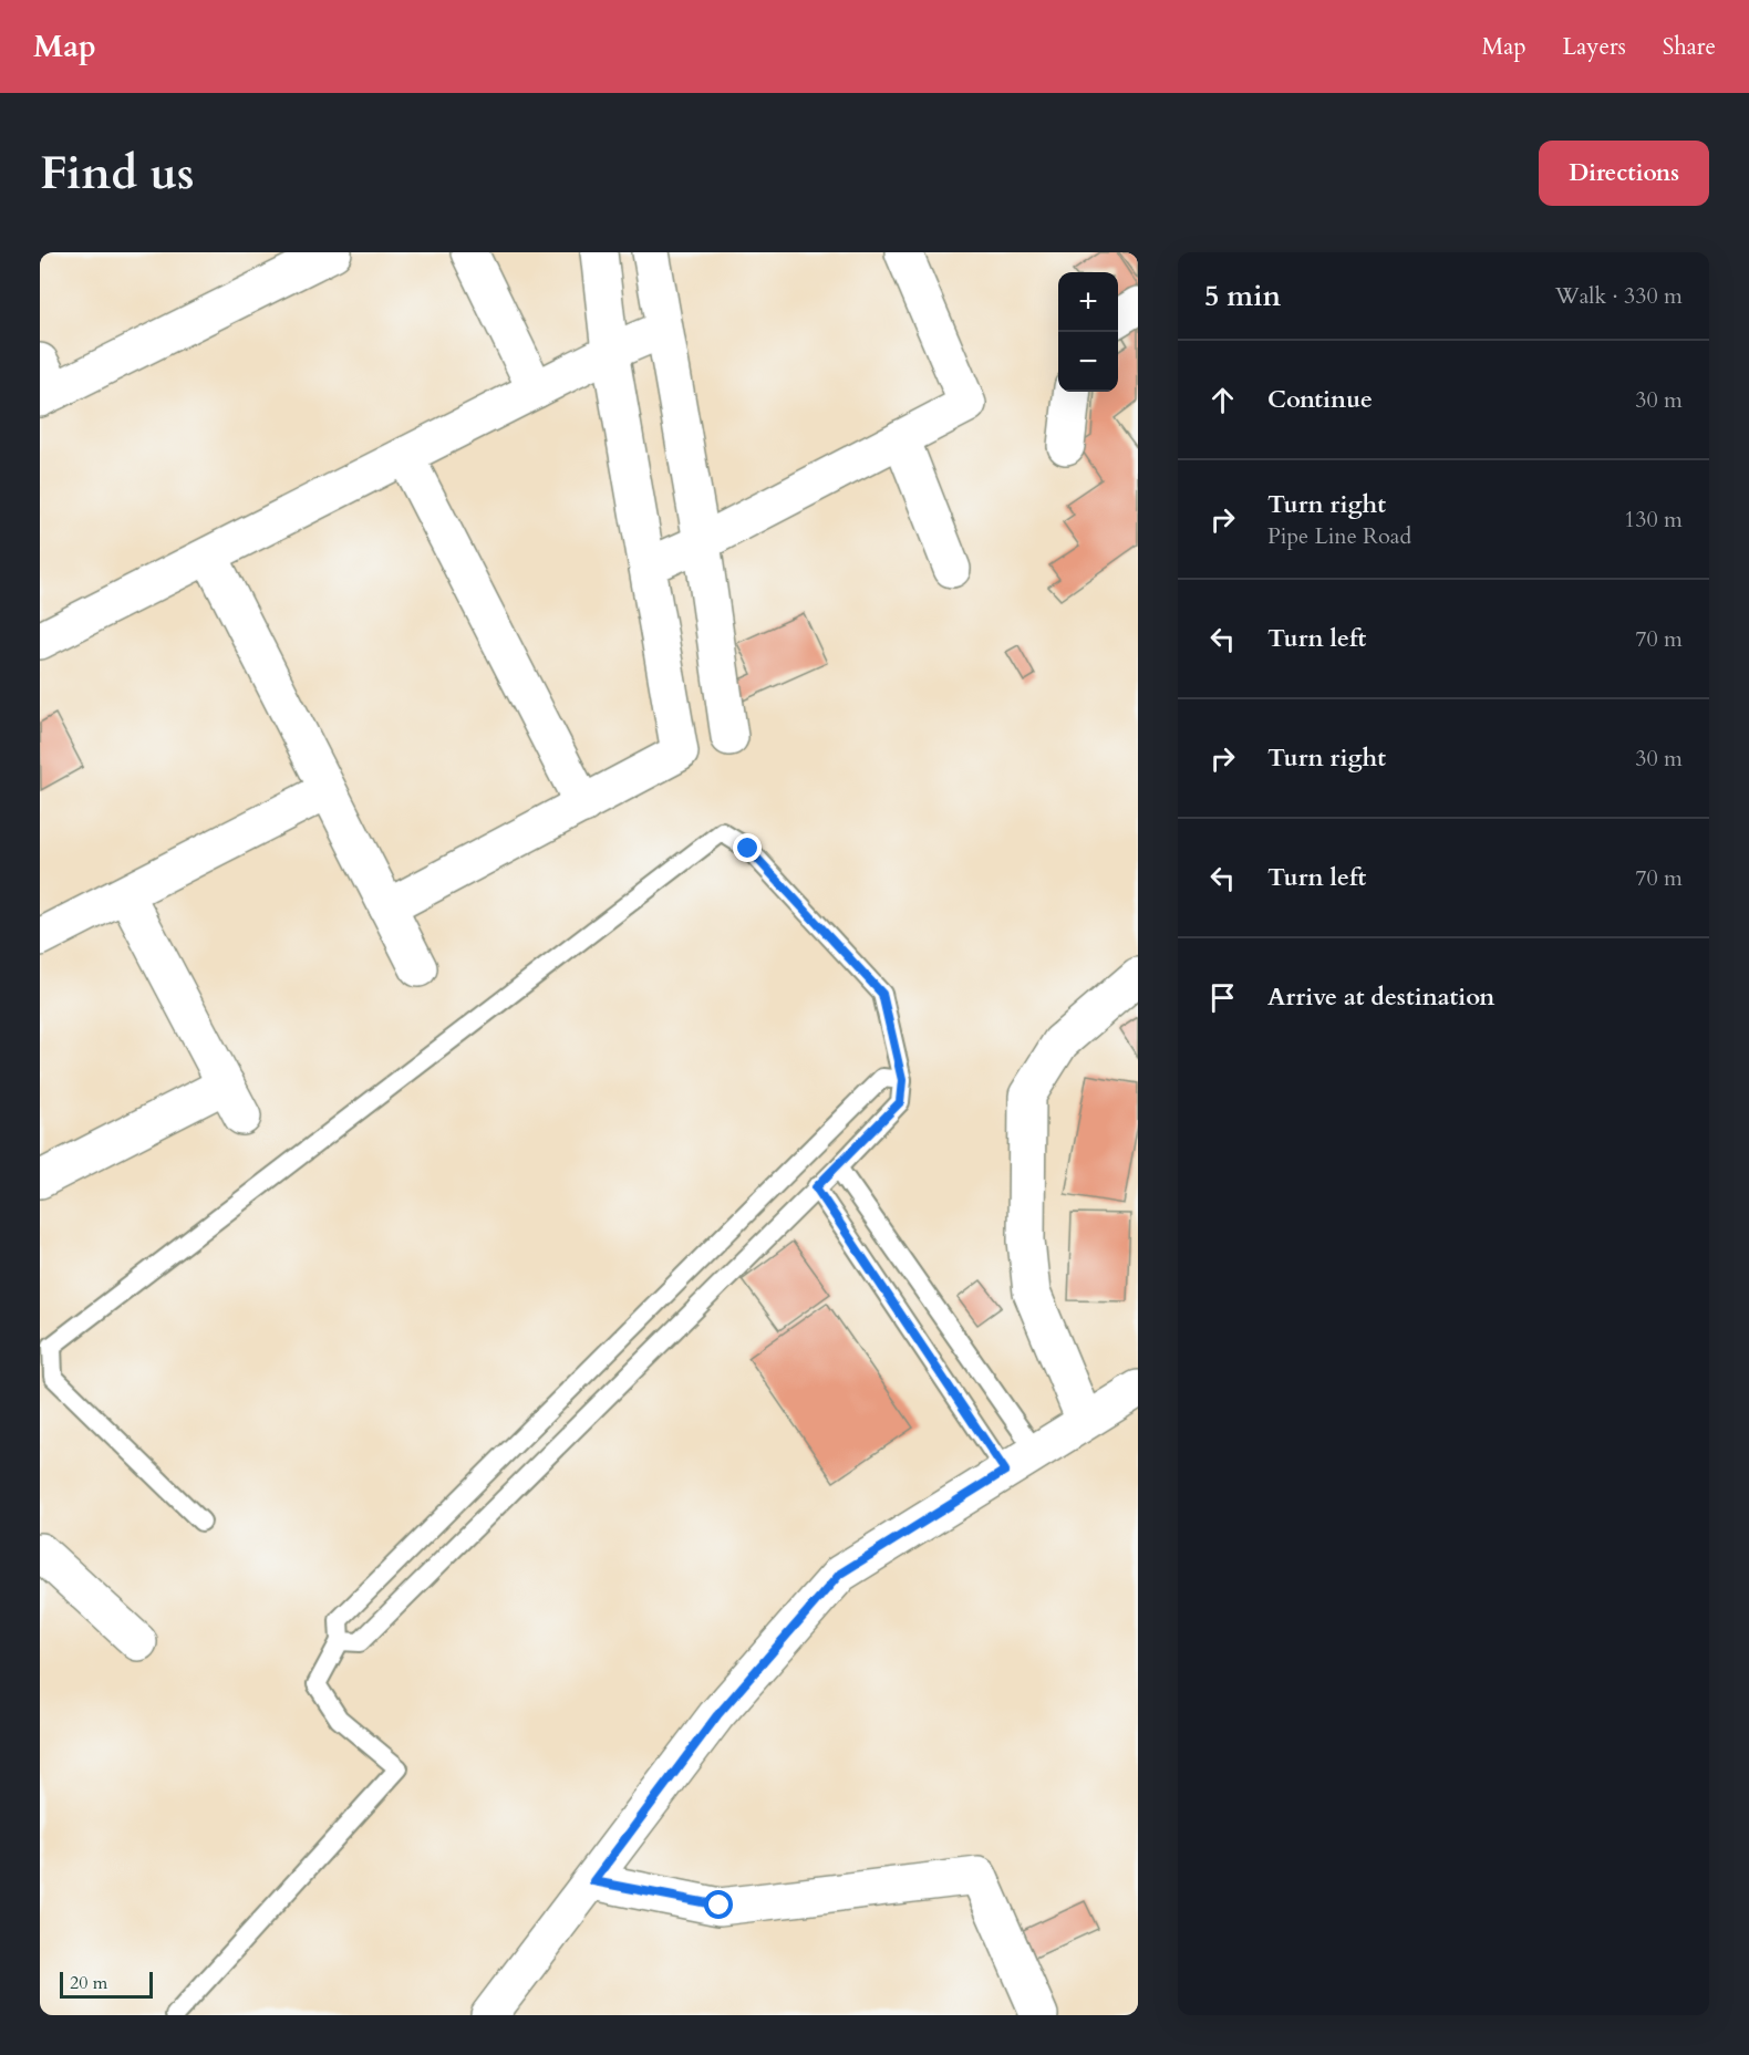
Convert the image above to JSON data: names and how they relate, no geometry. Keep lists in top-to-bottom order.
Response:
{
  "scale_bar": "20 m",
  "page": {
    "header": "Map",
    "nav": ["Map", "Layers", "Share"],
    "buttons": "Directions",
    "title": "Find us",
    "heading": ["5 min", "Walk · 330 m"],
    "map_buttons": ["+", "−"],
    "list": [
      ["Continue", "30 m"],
      ["Turn right", "Pipe Line Road", "130 m"],
      ["Turn left", "70 m"],
      ["Turn right", "30 m"],
      ["Turn left", "70 m"],
      "Arrive at destination"
    ],
    "scale": "20 m"
  }
}
